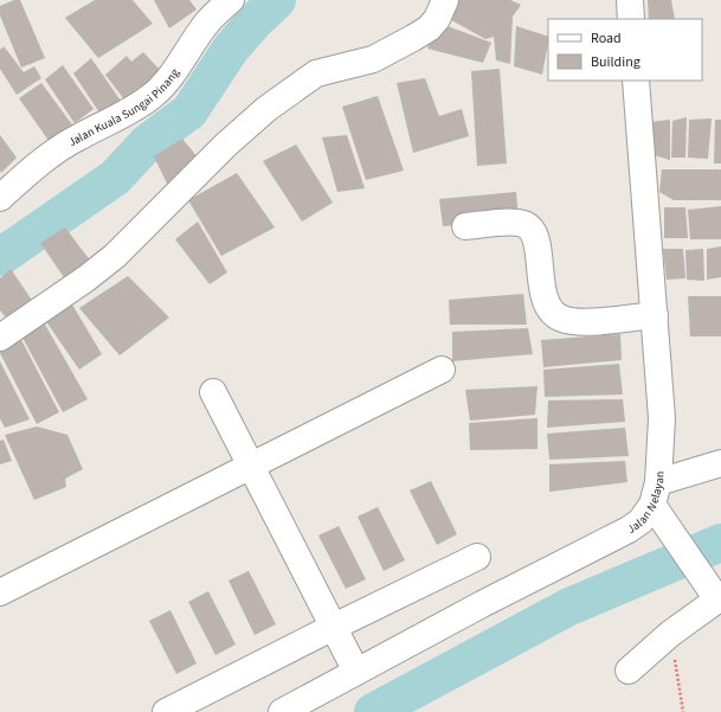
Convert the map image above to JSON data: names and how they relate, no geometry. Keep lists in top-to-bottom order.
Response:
{
  "streets": {
    "street": ["Jalan Kuala Sungai Pinang", "Jalan Nelayan"]
  },
  "legend": ["Road", "Building"]
}
